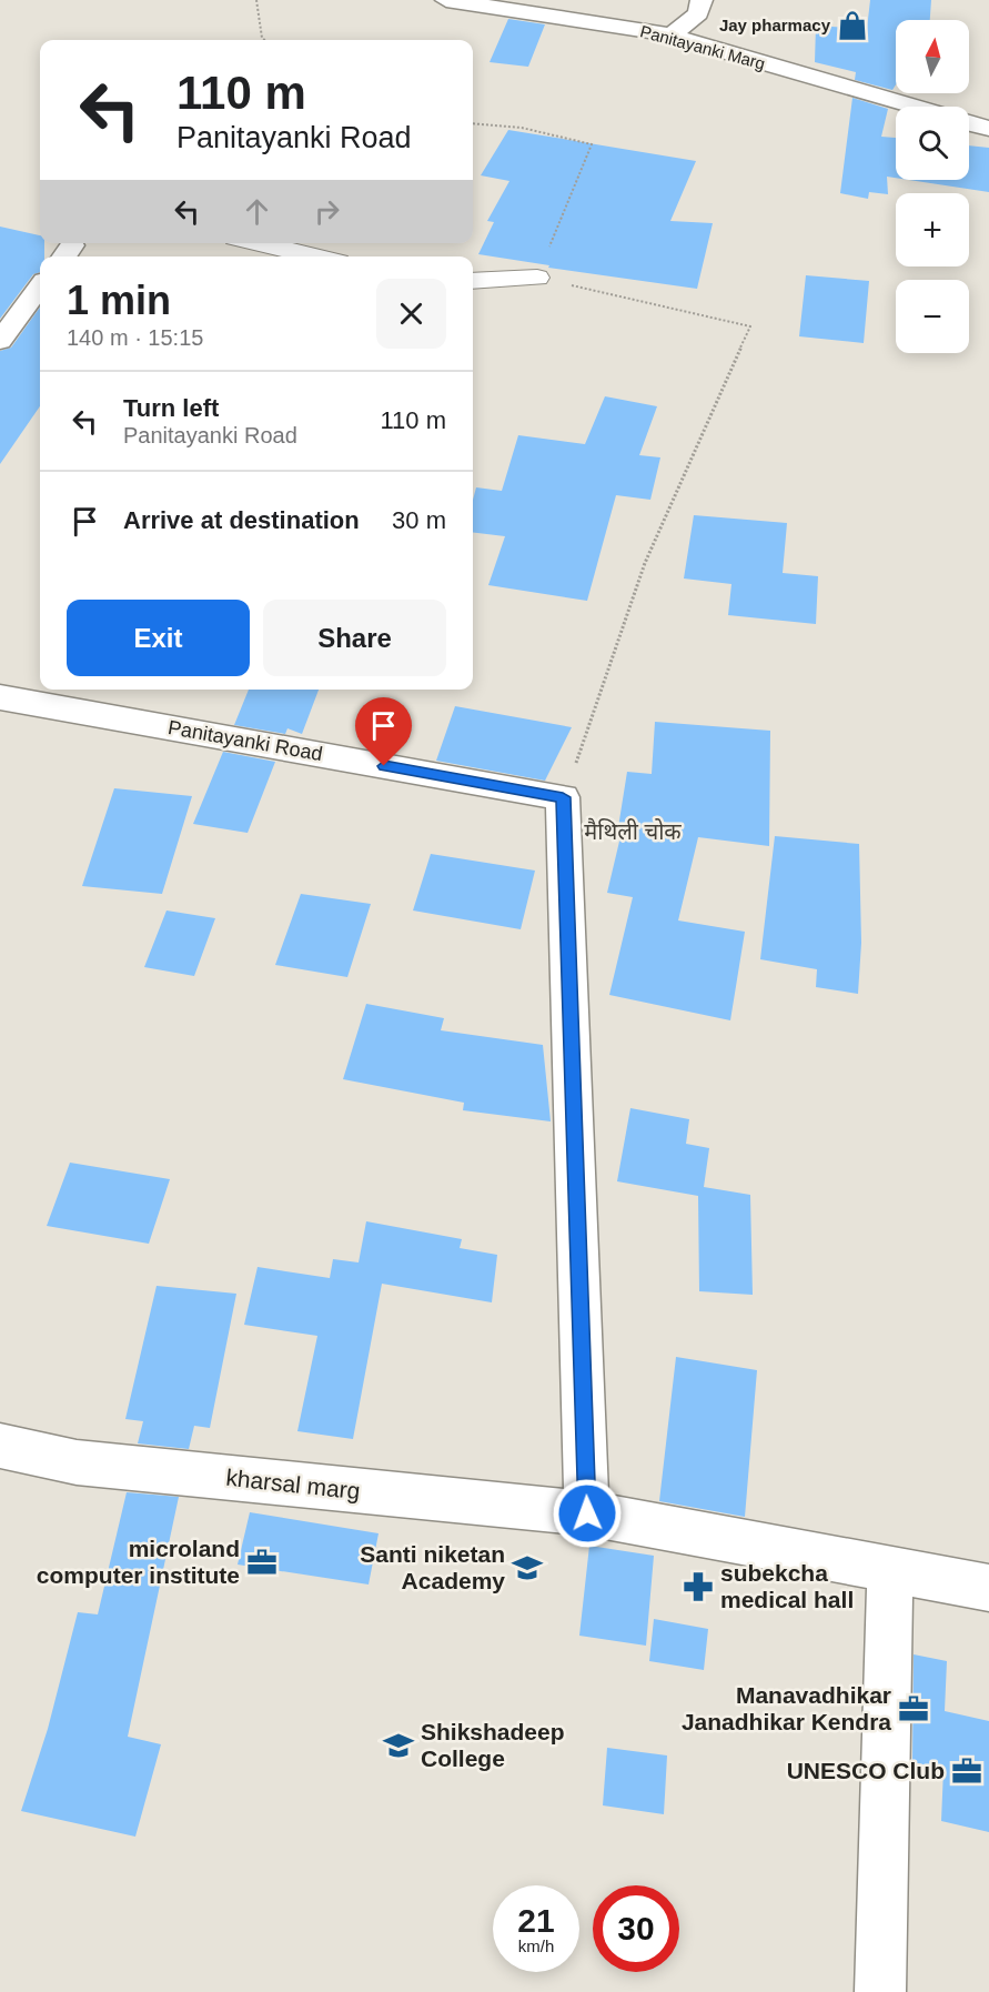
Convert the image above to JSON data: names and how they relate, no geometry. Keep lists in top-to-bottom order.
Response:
{
  "streets": {
    "street": ["Panitayanki Marg", "Panitayanki Road", "kharsal marg"]
  },
  "districts": ["मैथिली चोक"],
  "places": {
    "shop": ["Jay pharmacy"],
    "office": ["microland computer institute", "Manavadhikar Janadhikar Kendra", "UNESCO Club"],
    "school or university": ["Santi niketan Academy", "Shikshadeep College"],
    "pharmacy": ["subekcha medical hall"]
  },
  "north": "top",
  "page": {
    "map_buttons": ["+", "−"],
    "turn": ["110 m", "Panitayanki Road"],
    "heading": ["1 min", "140 m · 15:15"],
    "list": [
      {
        "name": "Turn left",
        "note": "Panitayanki Road",
        "value": "110 m"
      },
      {
        "name": "Arrive at destination",
        "value": "30 m"
      }
    ],
    "buttons": ["Exit", "Share"],
    "speed": "21 km/h",
    "limit": "30"
  }
}
